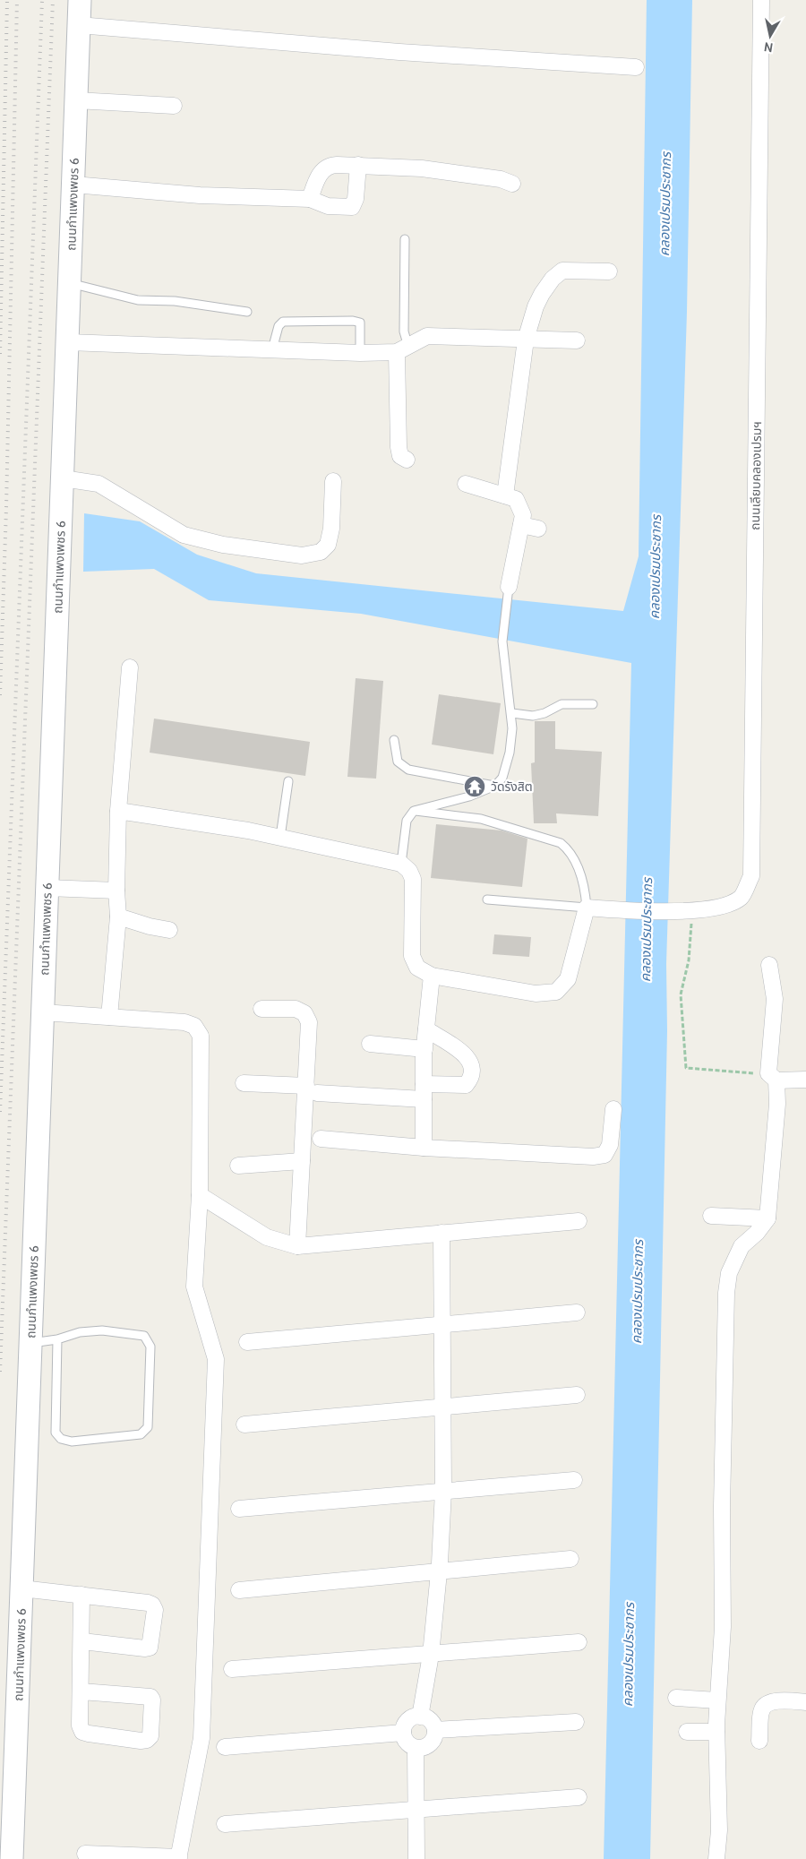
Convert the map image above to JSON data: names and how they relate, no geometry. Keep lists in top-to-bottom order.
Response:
{
  "streets": {
    "main road": ["ถนนกำแพงเพชร 6"],
    "street": ["ถนนเลียบคลองเปรมฯ"]
  },
  "water": ["คลองเปรมประชากร"],
  "places": {
    "temple": ["วัดรังสิต"]
  },
  "north": "bottom"
}
